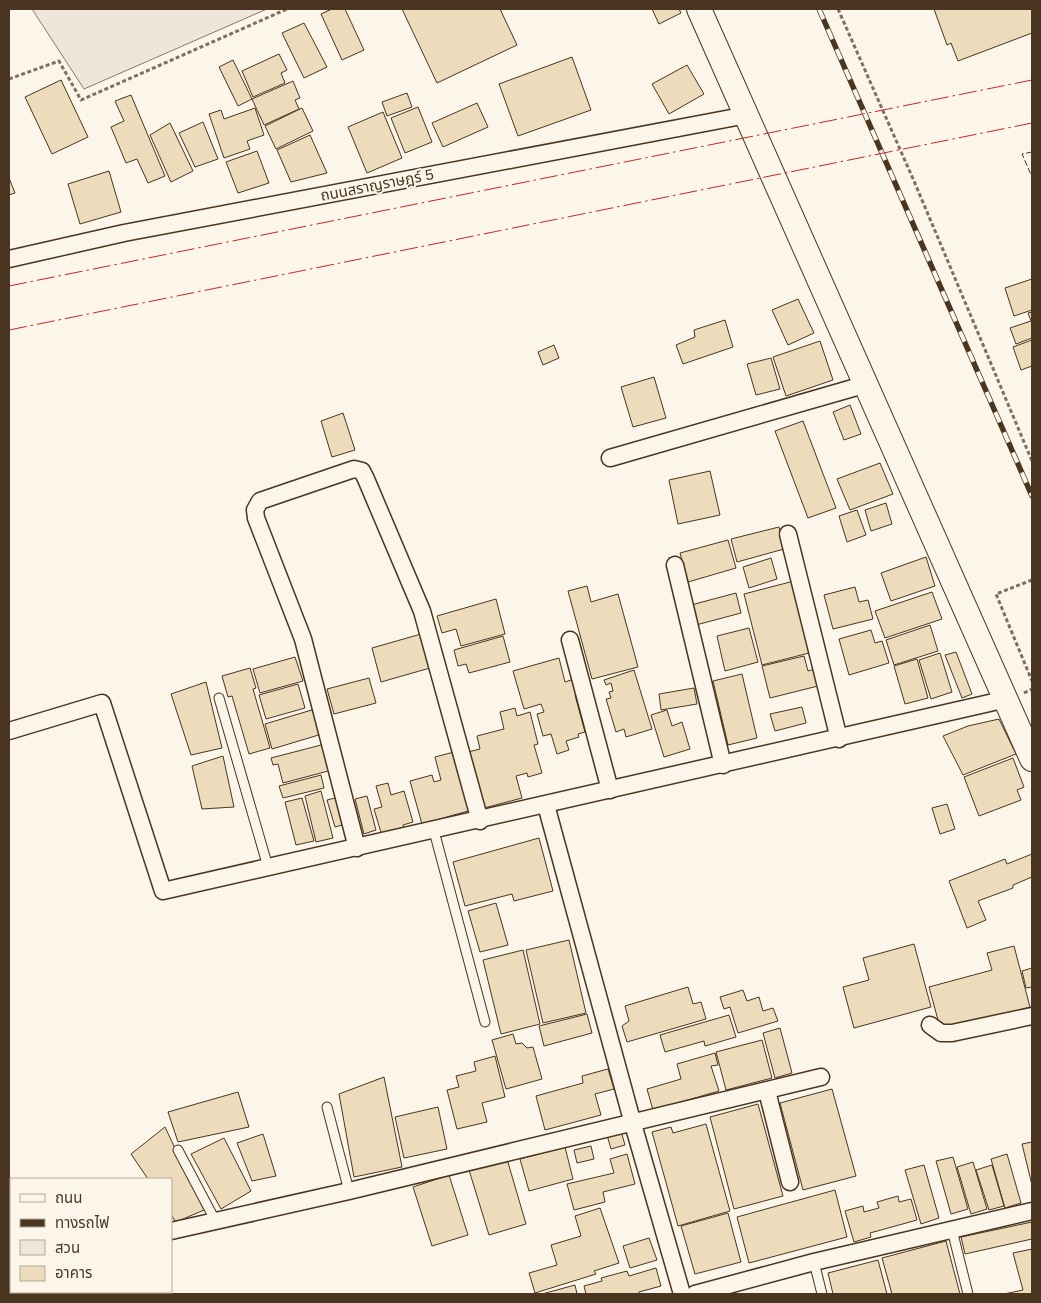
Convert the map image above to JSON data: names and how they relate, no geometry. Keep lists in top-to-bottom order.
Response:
{
  "streets": {
    "street": ["ถนนสราญราษฎร์ 5"]
  },
  "legend": [
    "ถนน",
    "ทางรถไฟ",
    "สวน",
    "อาคาร"
  ]
}
